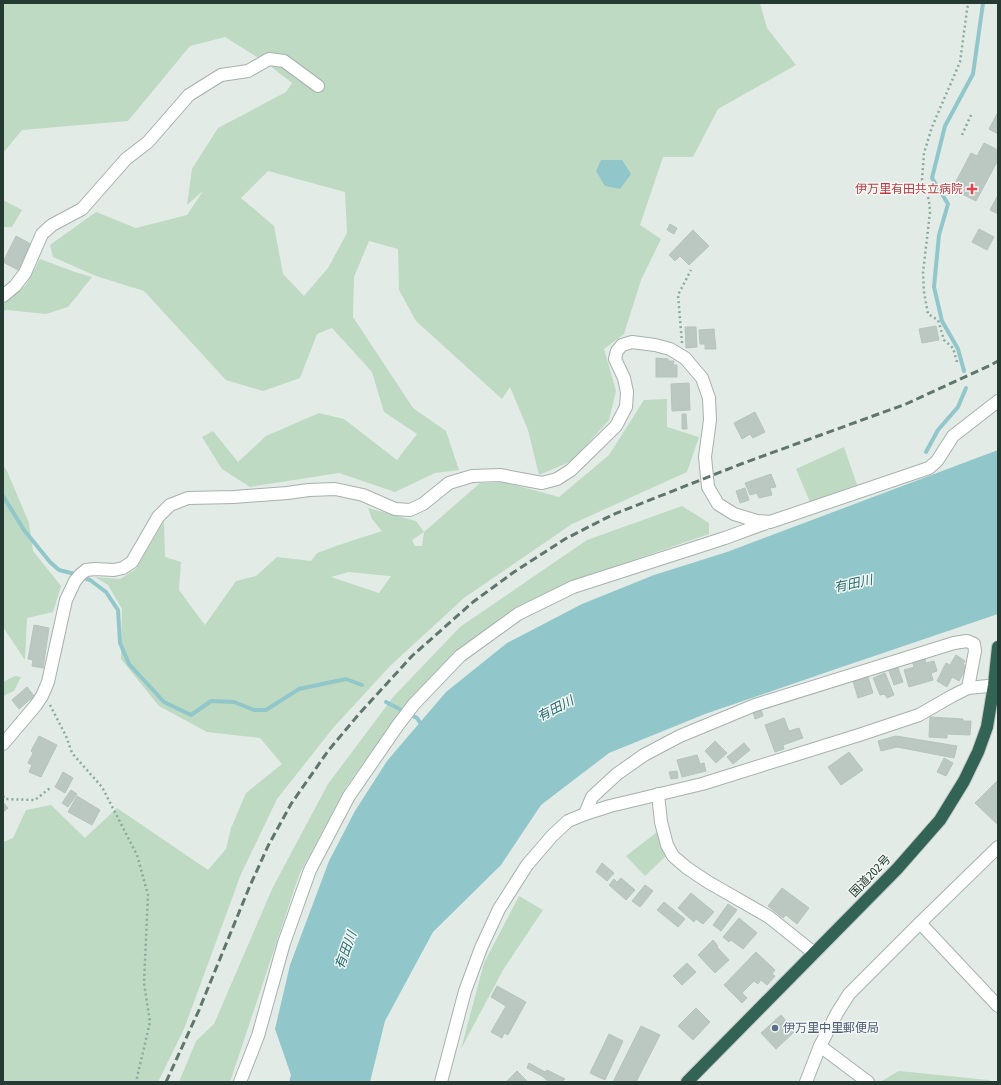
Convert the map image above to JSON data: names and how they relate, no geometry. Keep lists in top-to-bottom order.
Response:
{
  "streets": {
    "highway": ["国道202号"]
  },
  "water": ["有田川"],
  "places": {
    "health": ["伊万里有田共立病院"],
    "other": ["伊万里中里郵便局"]
  }
}
